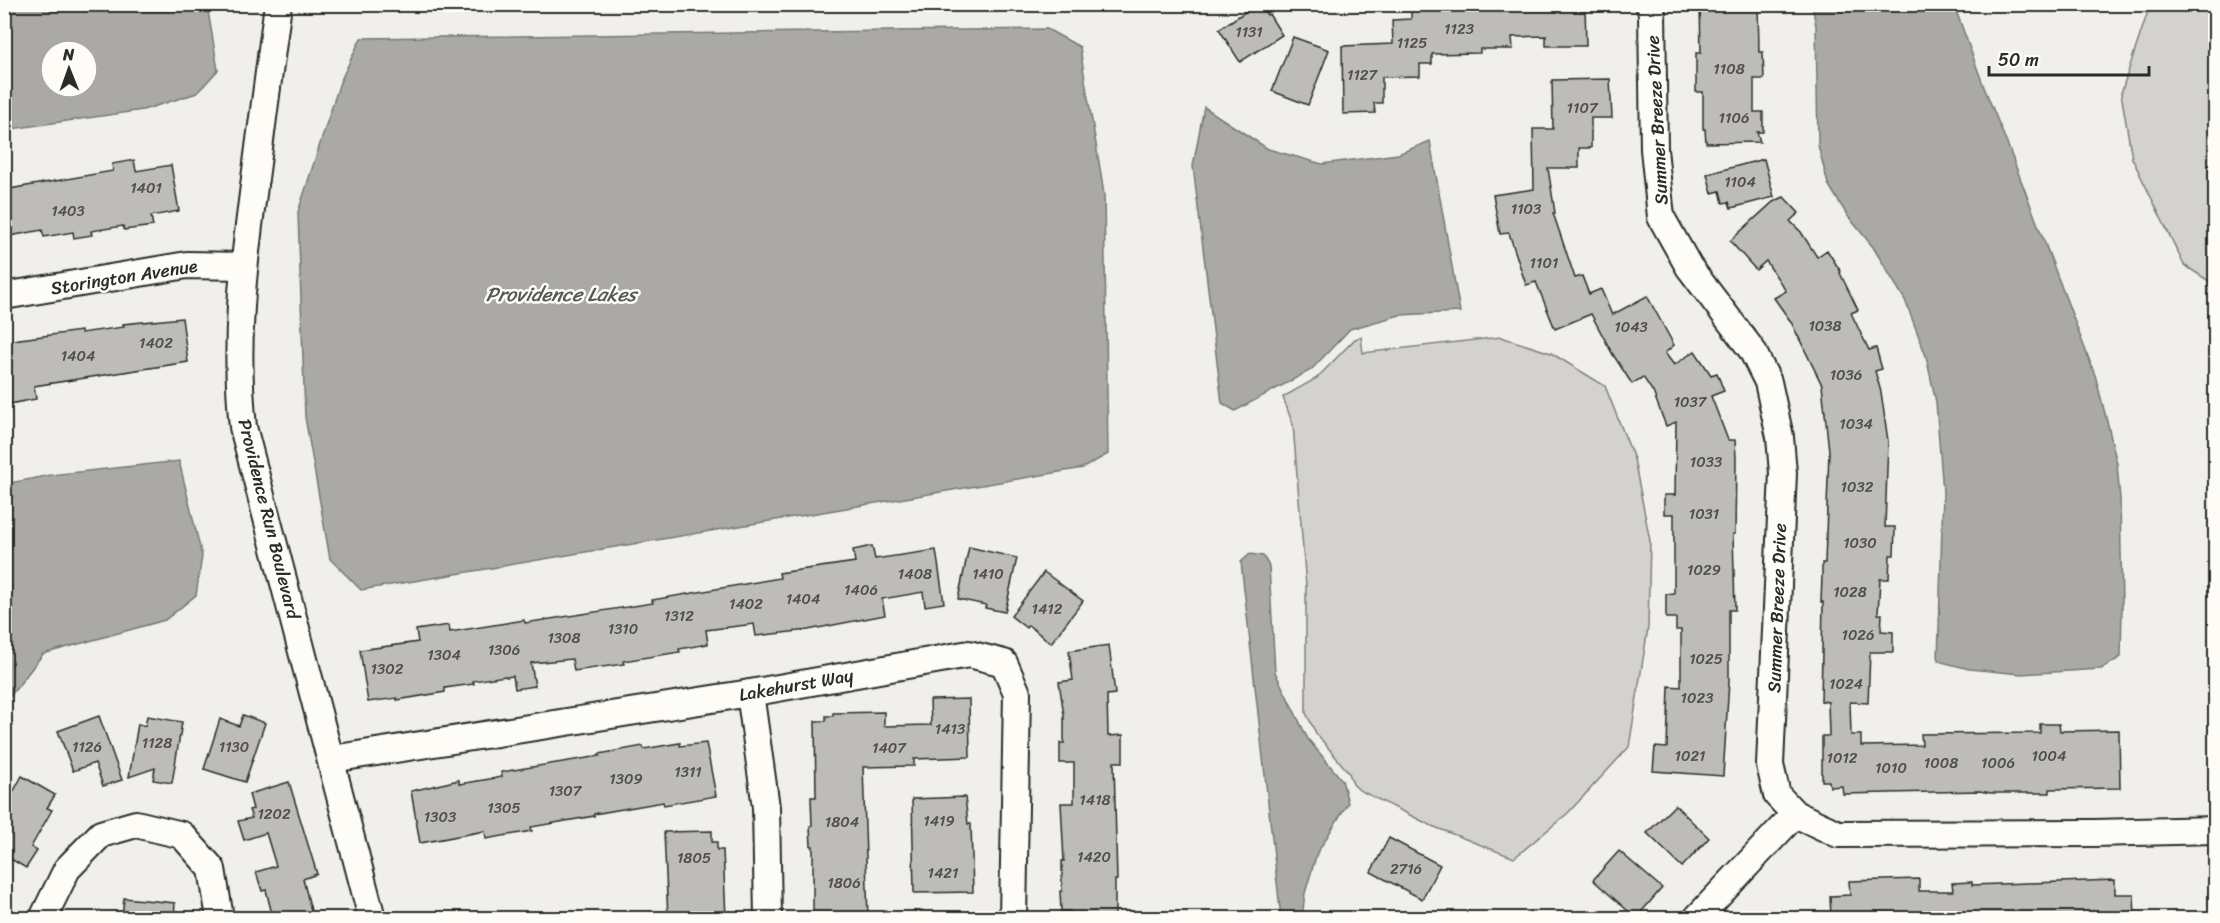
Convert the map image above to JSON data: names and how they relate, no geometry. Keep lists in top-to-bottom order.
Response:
{
  "streets": {
    "street": [
      "Summer Breeze Drive",
      "Storington Avenue",
      "Providence Run Boulevard",
      "Lakehurst Way"
    ]
  },
  "crossings": [
    ["Storington Avenue", "Providence Run Boulevard"],
    ["Providence Run Boulevard", "Lakehurst Way"]
  ],
  "water": ["Providence Lakes"],
  "house_numbers": [
    "1123",
    "1131",
    "1125",
    "1108",
    "1127",
    "1107",
    "1106",
    "1104",
    "1401",
    "1103",
    "1403",
    "1101",
    "1038",
    "1043",
    "1402",
    "1404",
    "1036",
    "1037",
    "1034",
    "1033",
    "1032",
    "1031",
    "1030",
    "1029",
    "1408",
    "1410",
    "1406",
    "1028",
    "1404",
    "1402",
    "1412",
    "1312",
    "1310",
    "1026",
    "1308",
    "1306",
    "1304",
    "1025",
    "1302",
    "1024",
    "1023",
    "1413",
    "1128",
    "1126",
    "1130",
    "1407",
    "1021",
    "1004",
    "1012",
    "1008",
    "1006",
    "1010",
    "1311",
    "1309",
    "1307",
    "1418",
    "1305",
    "1202",
    "1303",
    "1419",
    "1804",
    "1420",
    "1805",
    "2716",
    "1421",
    "1806"
  ],
  "scale_bar": "50 m",
  "north": "top"
}
